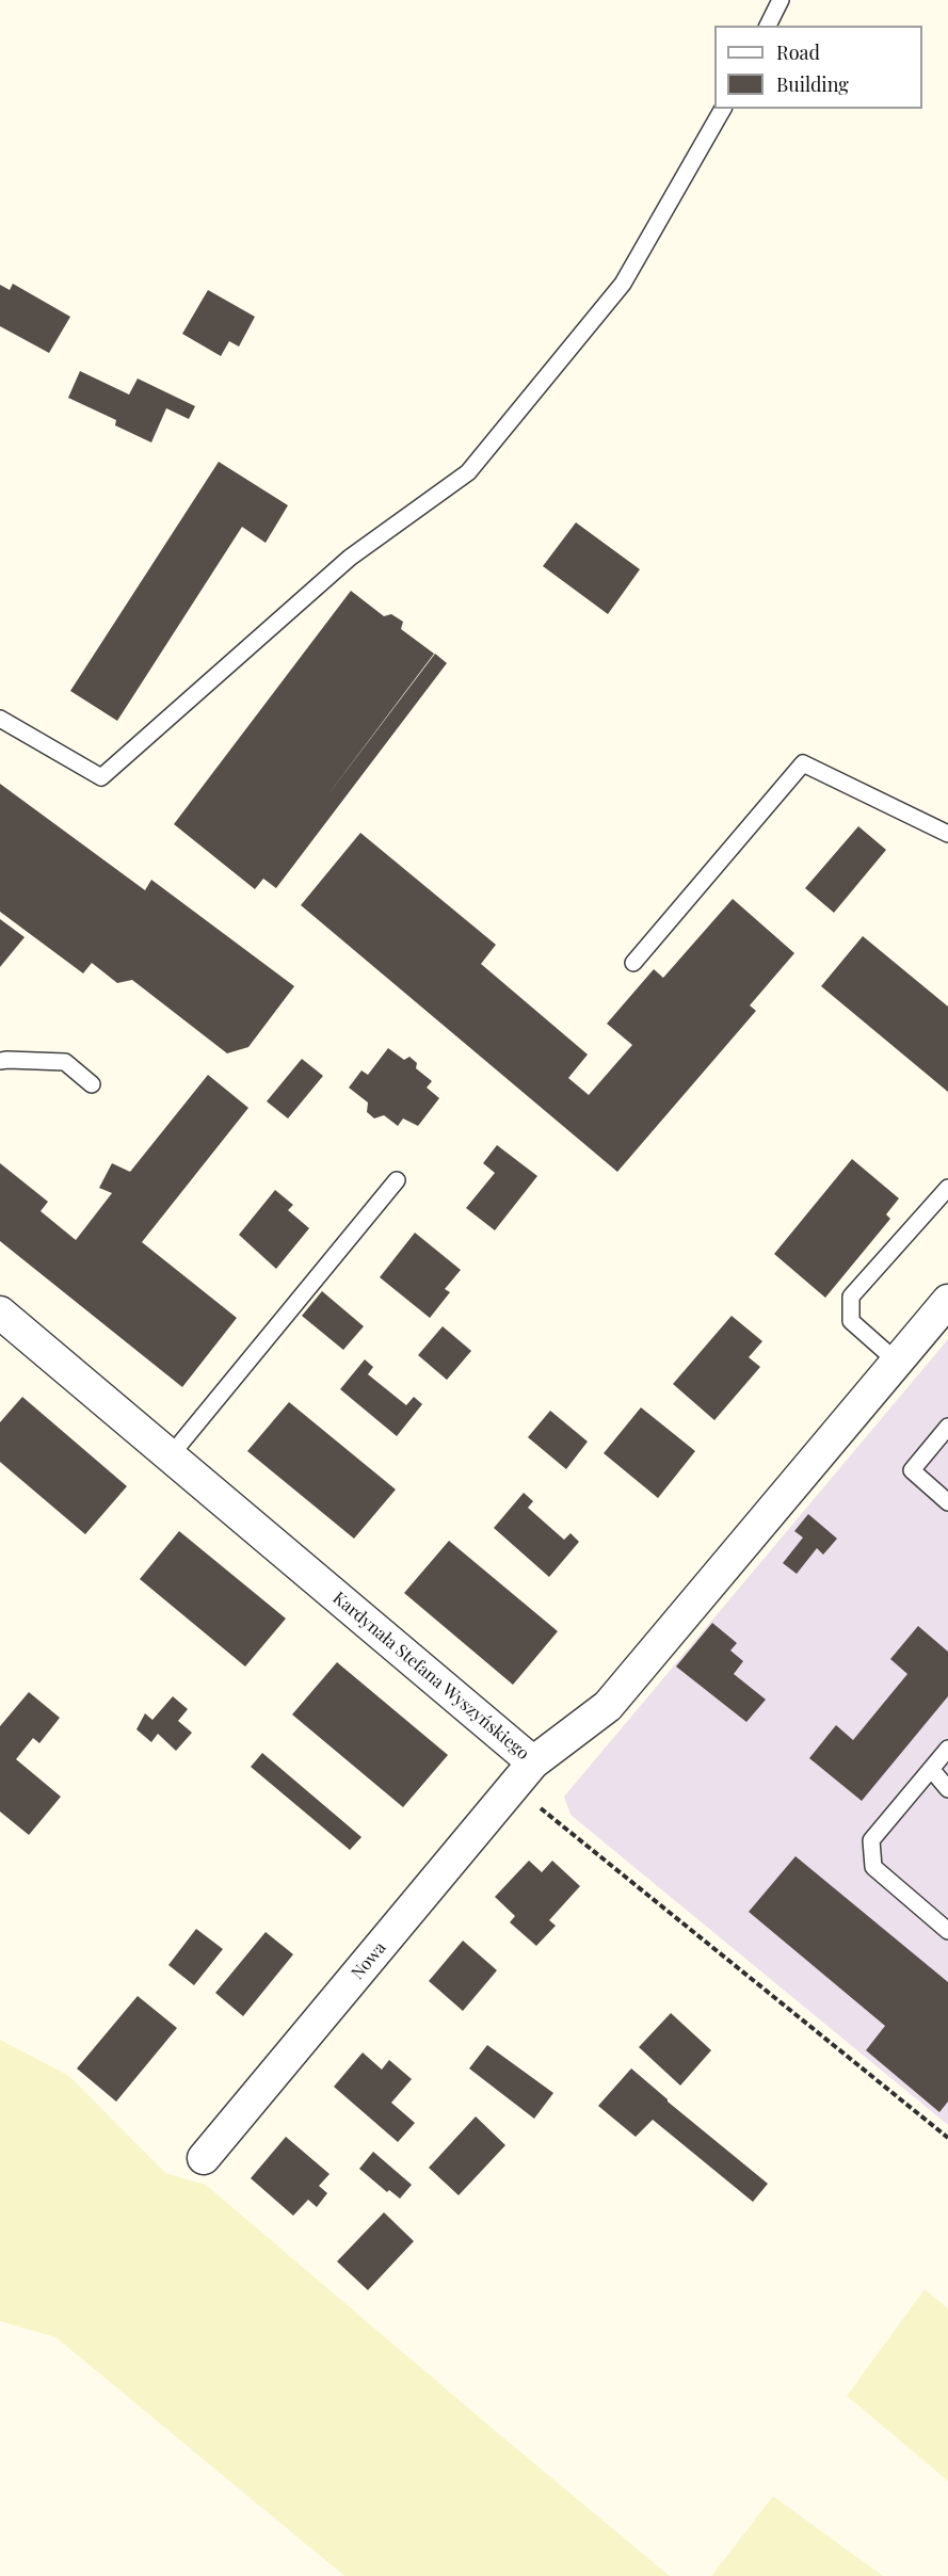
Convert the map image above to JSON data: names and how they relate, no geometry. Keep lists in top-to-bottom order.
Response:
{
  "streets": {
    "street": ["Kardynała Stefana Wyszyńskiego", "Nowa"]
  },
  "crossings": [
    ["Kardynała Stefana Wyszyńskiego", "Nowa"]
  ],
  "legend": ["Road", "Building"]
}
